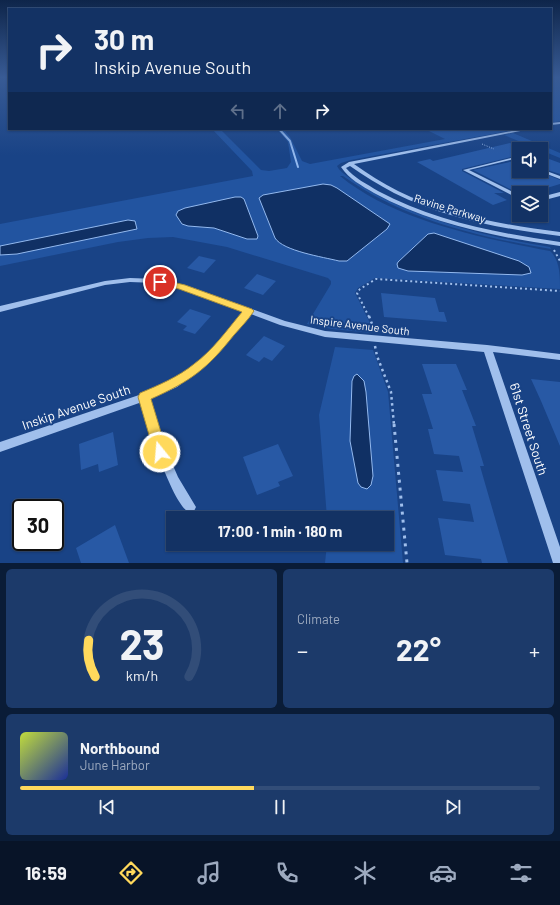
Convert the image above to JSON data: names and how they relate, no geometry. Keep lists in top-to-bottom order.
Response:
{
  "streets": {
    "street": [
      "Ravine Parkway",
      "Inspire Avenue South",
      "Inskip Avenue South",
      "61st Street South"
    ]
  },
  "crossings": [
    ["Inspire Avenue South", "Inskip Avenue South"],
    ["Inspire Avenue South", "61st Street South"]
  ],
  "page": {
    "turn": ["30 m", "Inskip Avenue South"],
    "limit": "30",
    "trip": "17:00 · 1 min · 180 m",
    "tile": "Climate",
    "heat": ["−", "22°", "+"],
    "song": ["Northbound", "June Harbor"],
    "tabs": "16:59",
    "gauge": ["23", "km/h"]
  }
}
